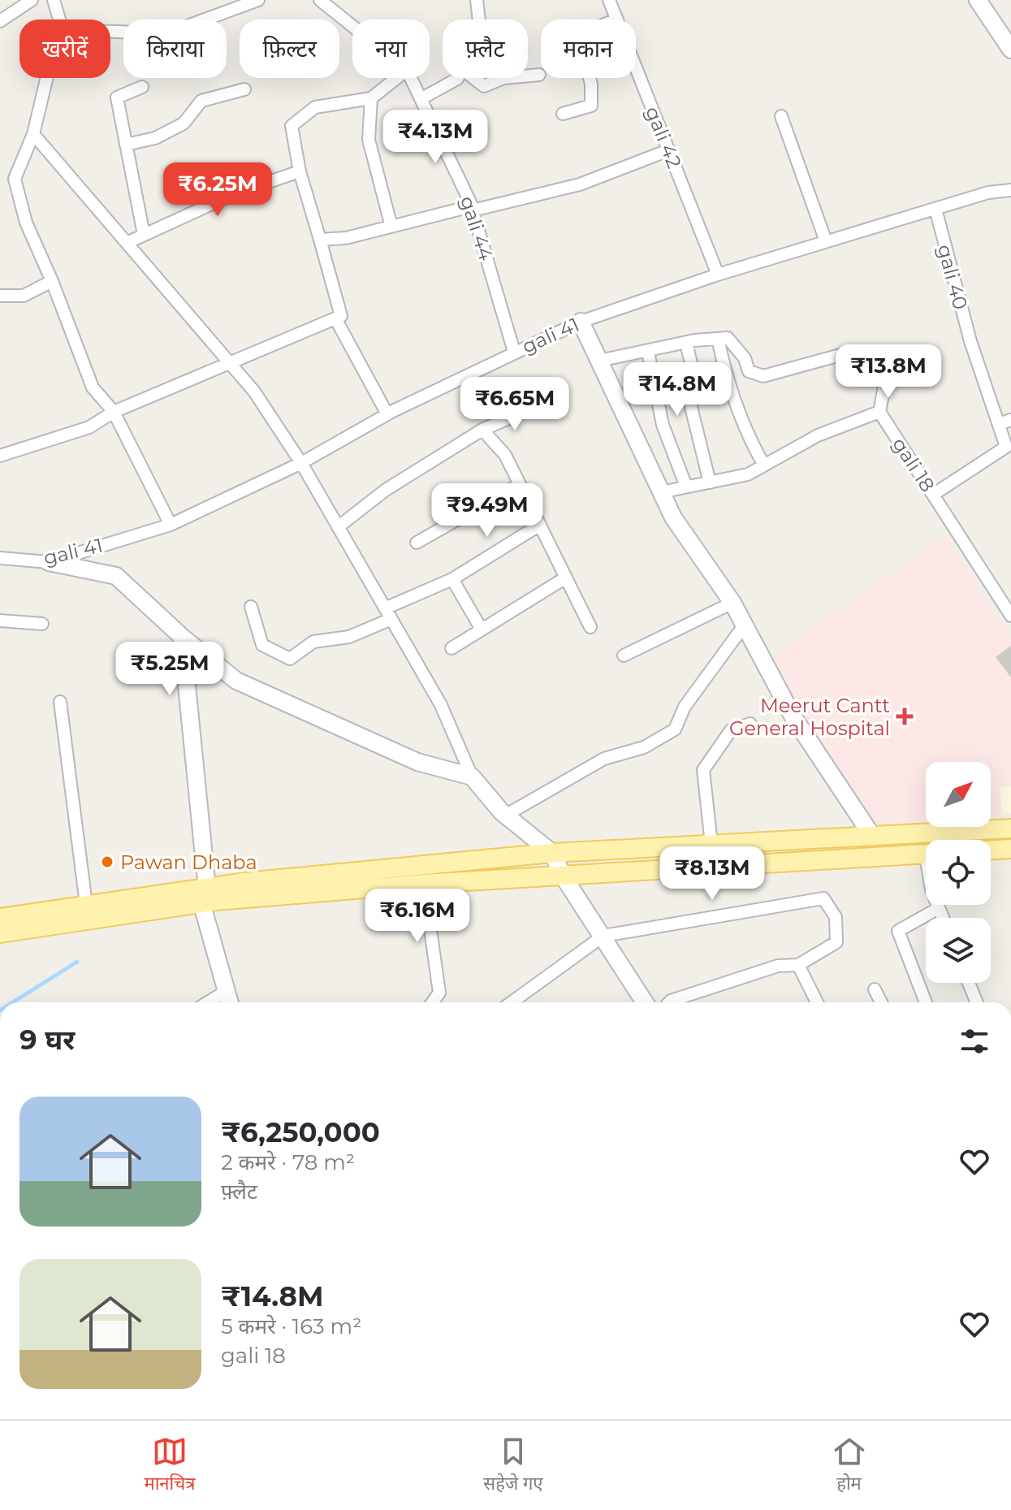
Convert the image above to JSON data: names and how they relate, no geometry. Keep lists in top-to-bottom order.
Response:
{
  "streets": {
    "street": [
      "gali 42",
      "gali 44",
      "gali 40",
      "gali 41",
      "gali 18"
    ]
  },
  "crossings": [
    ["gali 42", "gali 41"],
    ["gali 44", "gali 41"],
    ["gali 40", "gali 41"],
    ["gali 40", "gali 18"]
  ],
  "places": {
    "health": ["Meerut Cantt General Hospital"],
    "other": ["Pawan Dhaba"]
  },
  "north": "top right",
  "page": {
    "chip": [
      "खरीदें",
      "किराया",
      "फ़िल्टर",
      "नया",
      "फ़्लैट",
      "मकान"
    ],
    "price": [
      "₹4.13M",
      "₹6.25M",
      "₹13.8M",
      "₹14.8M",
      "₹6.65M",
      "₹9.49M",
      "₹5.25M",
      "₹8.13M",
      "₹6.16M"
    ],
    "heading": "9 घर",
    "list": [
      {
        "name": "₹6,250,000",
        "note": "2 कमरे · 78 m² · फ़्लैट"
      },
      {
        "name": "₹14.8M",
        "note": "5 कमरे · 163 m² · gali 18"
      }
    ],
    "tabs": ["मानचित्र", "सहेजे गए", "होम"]
  }
}
